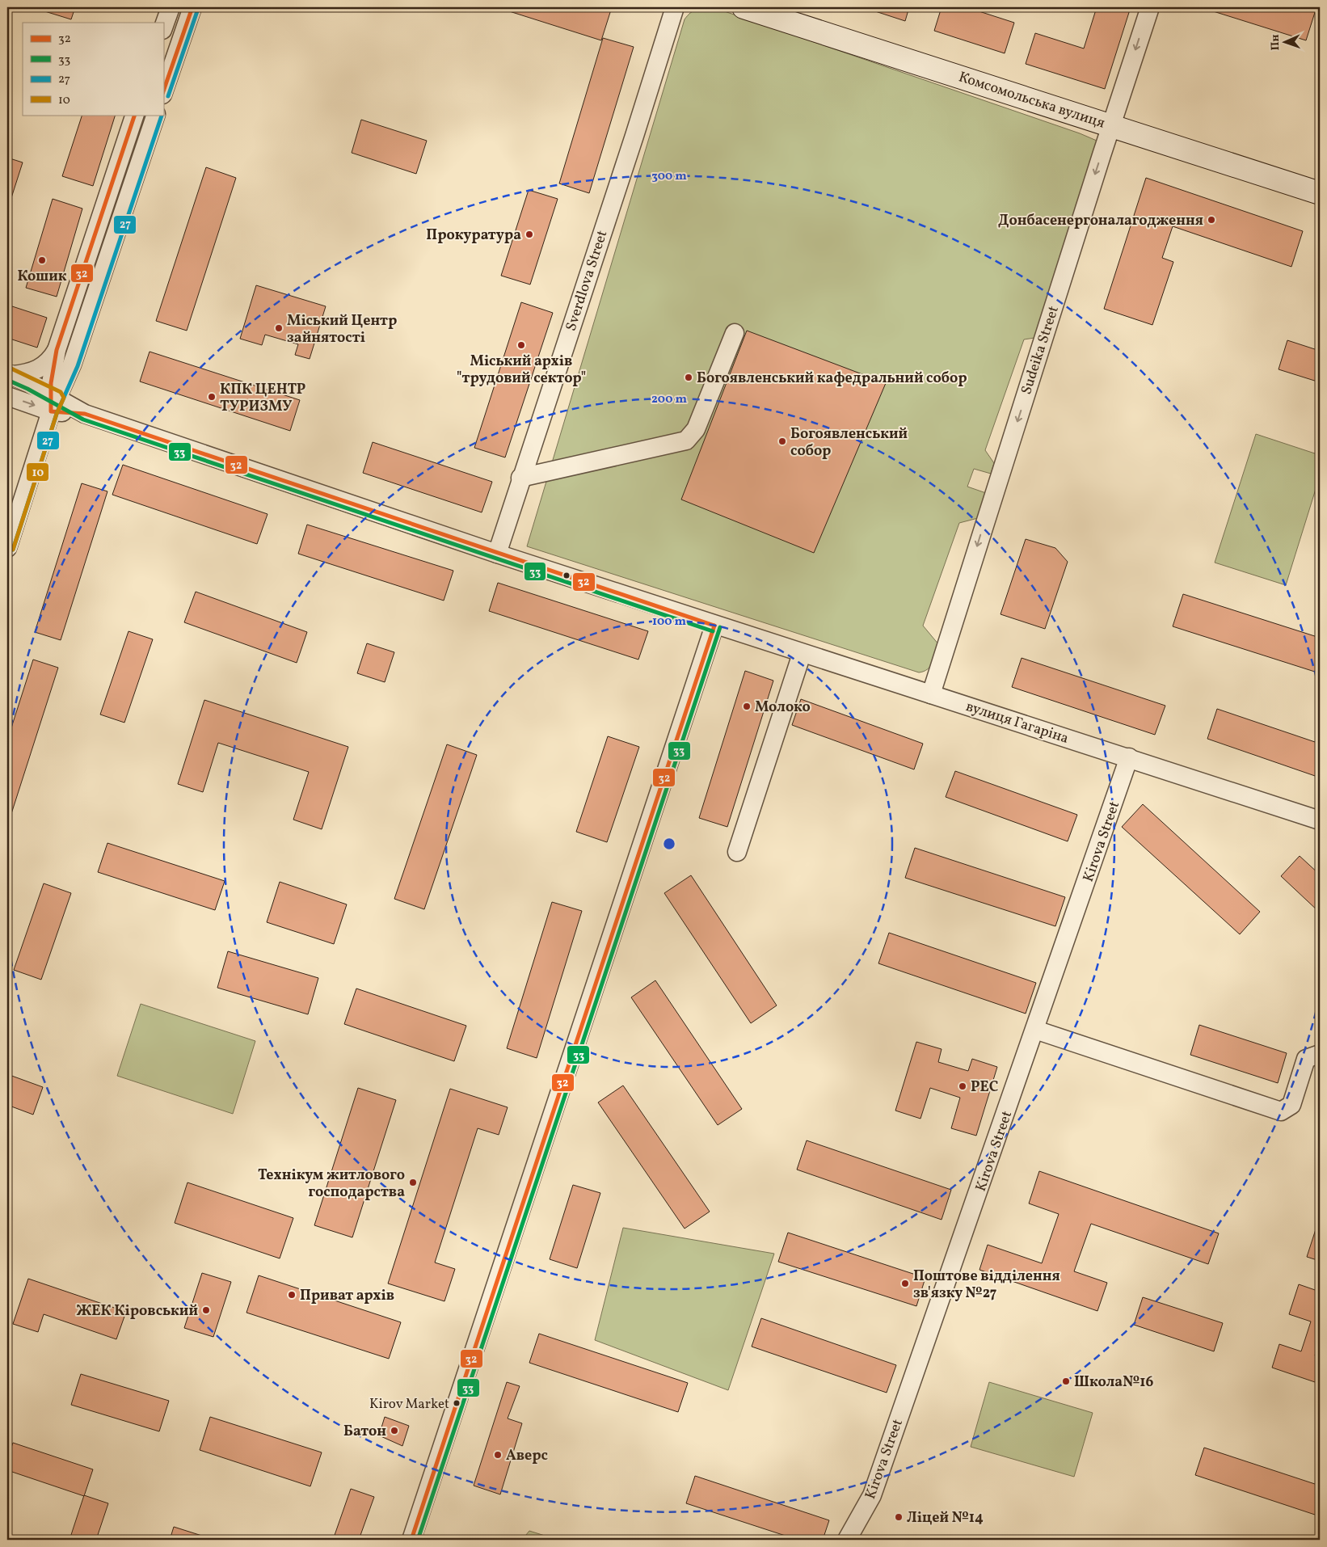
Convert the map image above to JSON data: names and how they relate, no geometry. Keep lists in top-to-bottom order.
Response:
{
  "streets": {
    "street": [
      "Комсомольська вулиця",
      "Sverdlova Street",
      "Sudeika Street",
      "вулиця Гагаріна",
      "Kirova Street"
    ]
  },
  "crossings": [
    ["Комсомольська вулиця", "Sudeika Street"],
    ["Sverdlova Street", "вулиця Гагаріна"],
    ["Sudeika Street", "вулиця Гагаріна"],
    ["вулиця Гагаріна", "Kirova Street"]
  ],
  "one_way": ["Sudeika Street"],
  "places": [
    "Донбасенергоналагодження",
    "Прокуратура",
    "Кошик",
    "Міський Центр зайнятості",
    "Міський архів \"трудовий сектор\"",
    "Богоявленський кафедральний собор",
    "КПК ЦЕНТР ТУРИЗМУ",
    "Богоявленський собор",
    "Молоко",
    "РЕС",
    "Технікум житлового господарства",
    "Поштове відділення зв'язку №27",
    "Приват архів",
    "ЖЕК Кіровський",
    "Школа№16",
    "Kirov Market",
    "Батон",
    "Аверс",
    "Ліцей №14"
  ],
  "lines": [
    "transit line 32",
    "transit line 27",
    "transit line 10",
    "transit line 33"
  ],
  "legend": [
    "32",
    "33",
    "27",
    "10"
  ],
  "north": "left",
  "rings": ["300 m", "200 m", "100 m"]
}
